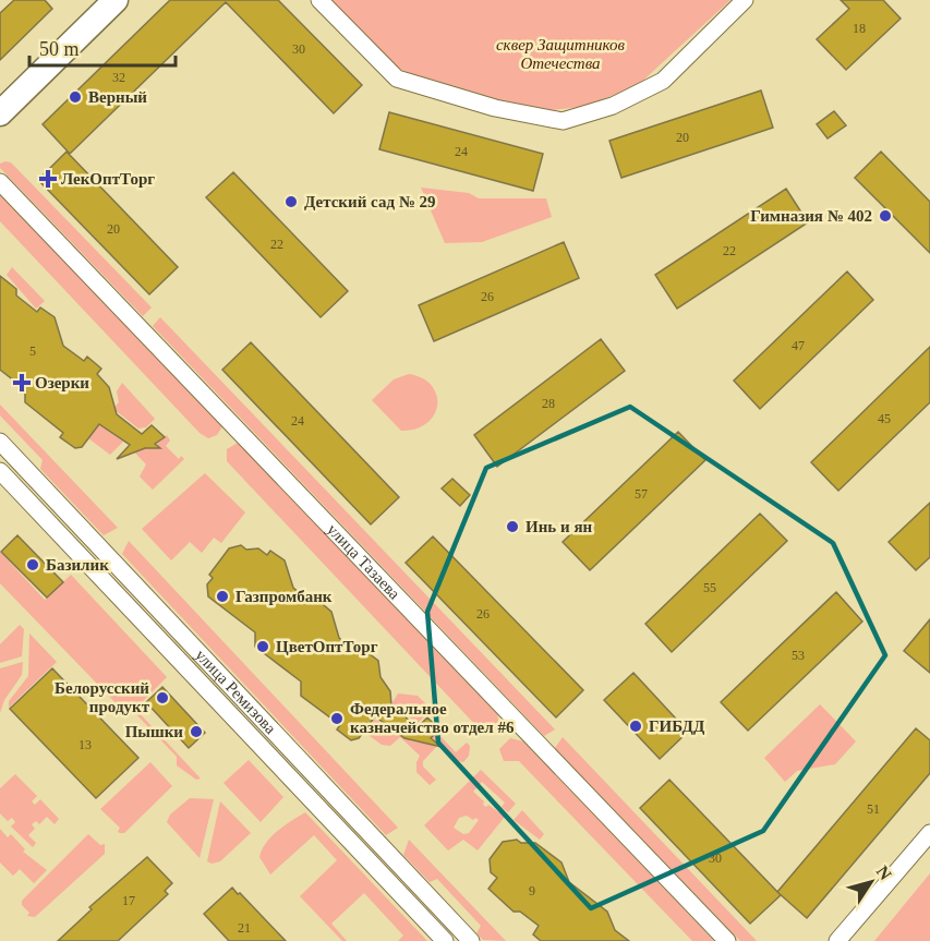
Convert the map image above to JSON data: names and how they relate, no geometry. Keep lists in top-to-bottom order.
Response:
{
  "streets": {
    "street": ["улица Тазаева", "улица Ремизова"]
  },
  "parks": ["сквер Защитников Отечества"],
  "places": {
    "other": [
      "Верный",
      "Детский сад № 29",
      "Гимназия № 402",
      "Инь и ян",
      "Базилик",
      "Газпромбанк",
      "ЦветОптТорг",
      "Белорусский продукт",
      "Федеральное казначейство отдел #6",
      "ГИБДД",
      "Пышки"
    ],
    "health": ["ЛекОптТорг", "Озерки"]
  },
  "house_numbers": [
    "18",
    "30",
    "32",
    "20",
    "24",
    "20",
    "22",
    "22",
    "26",
    "47",
    "5",
    "28",
    "45",
    "24",
    "57",
    "55",
    "26",
    "53",
    "13",
    "51",
    "30",
    "9",
    "17",
    "21"
  ],
  "scale_bar": "50 m",
  "north": "top right"
}
